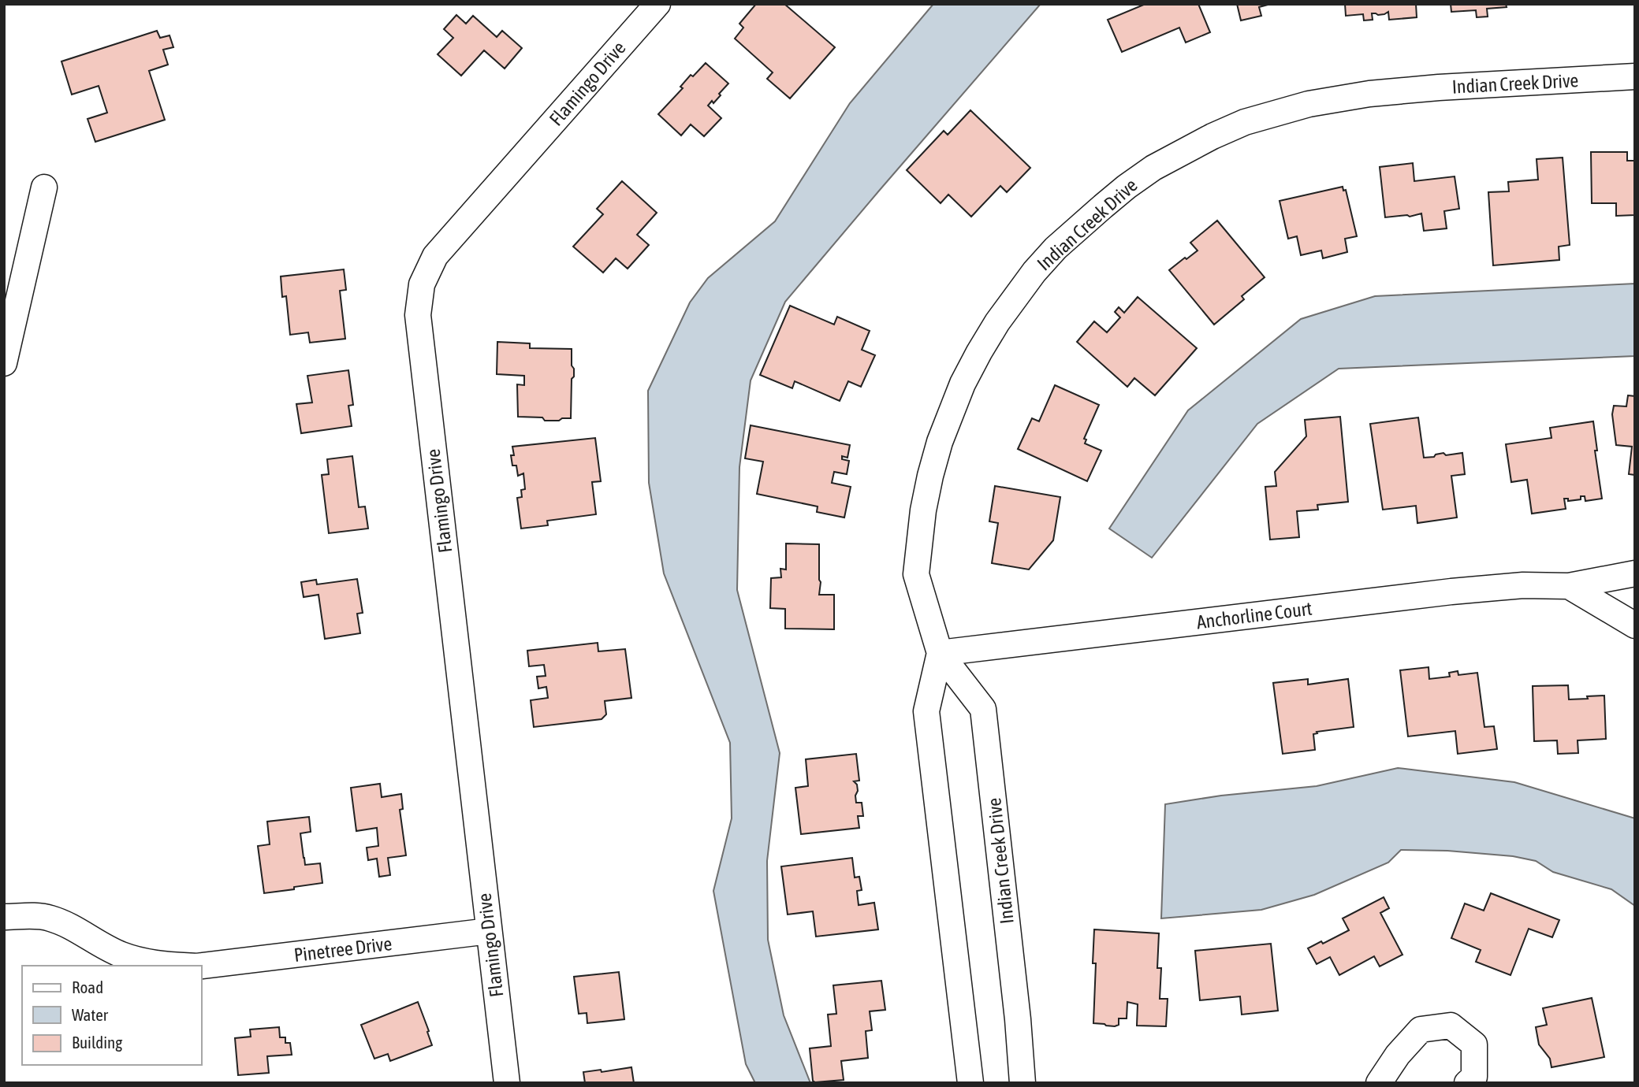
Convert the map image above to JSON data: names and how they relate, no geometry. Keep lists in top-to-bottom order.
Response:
{
  "streets": {
    "street": [
      "Flamingo Drive",
      "Indian Creek Drive",
      "Anchorline Court",
      "Pinetree Drive"
    ]
  },
  "crossings": [
    ["Flamingo Drive", "Pinetree Drive"],
    ["Indian Creek Drive", "Anchorline Court"]
  ],
  "legend": ["Road", "Water", "Building"]
}
